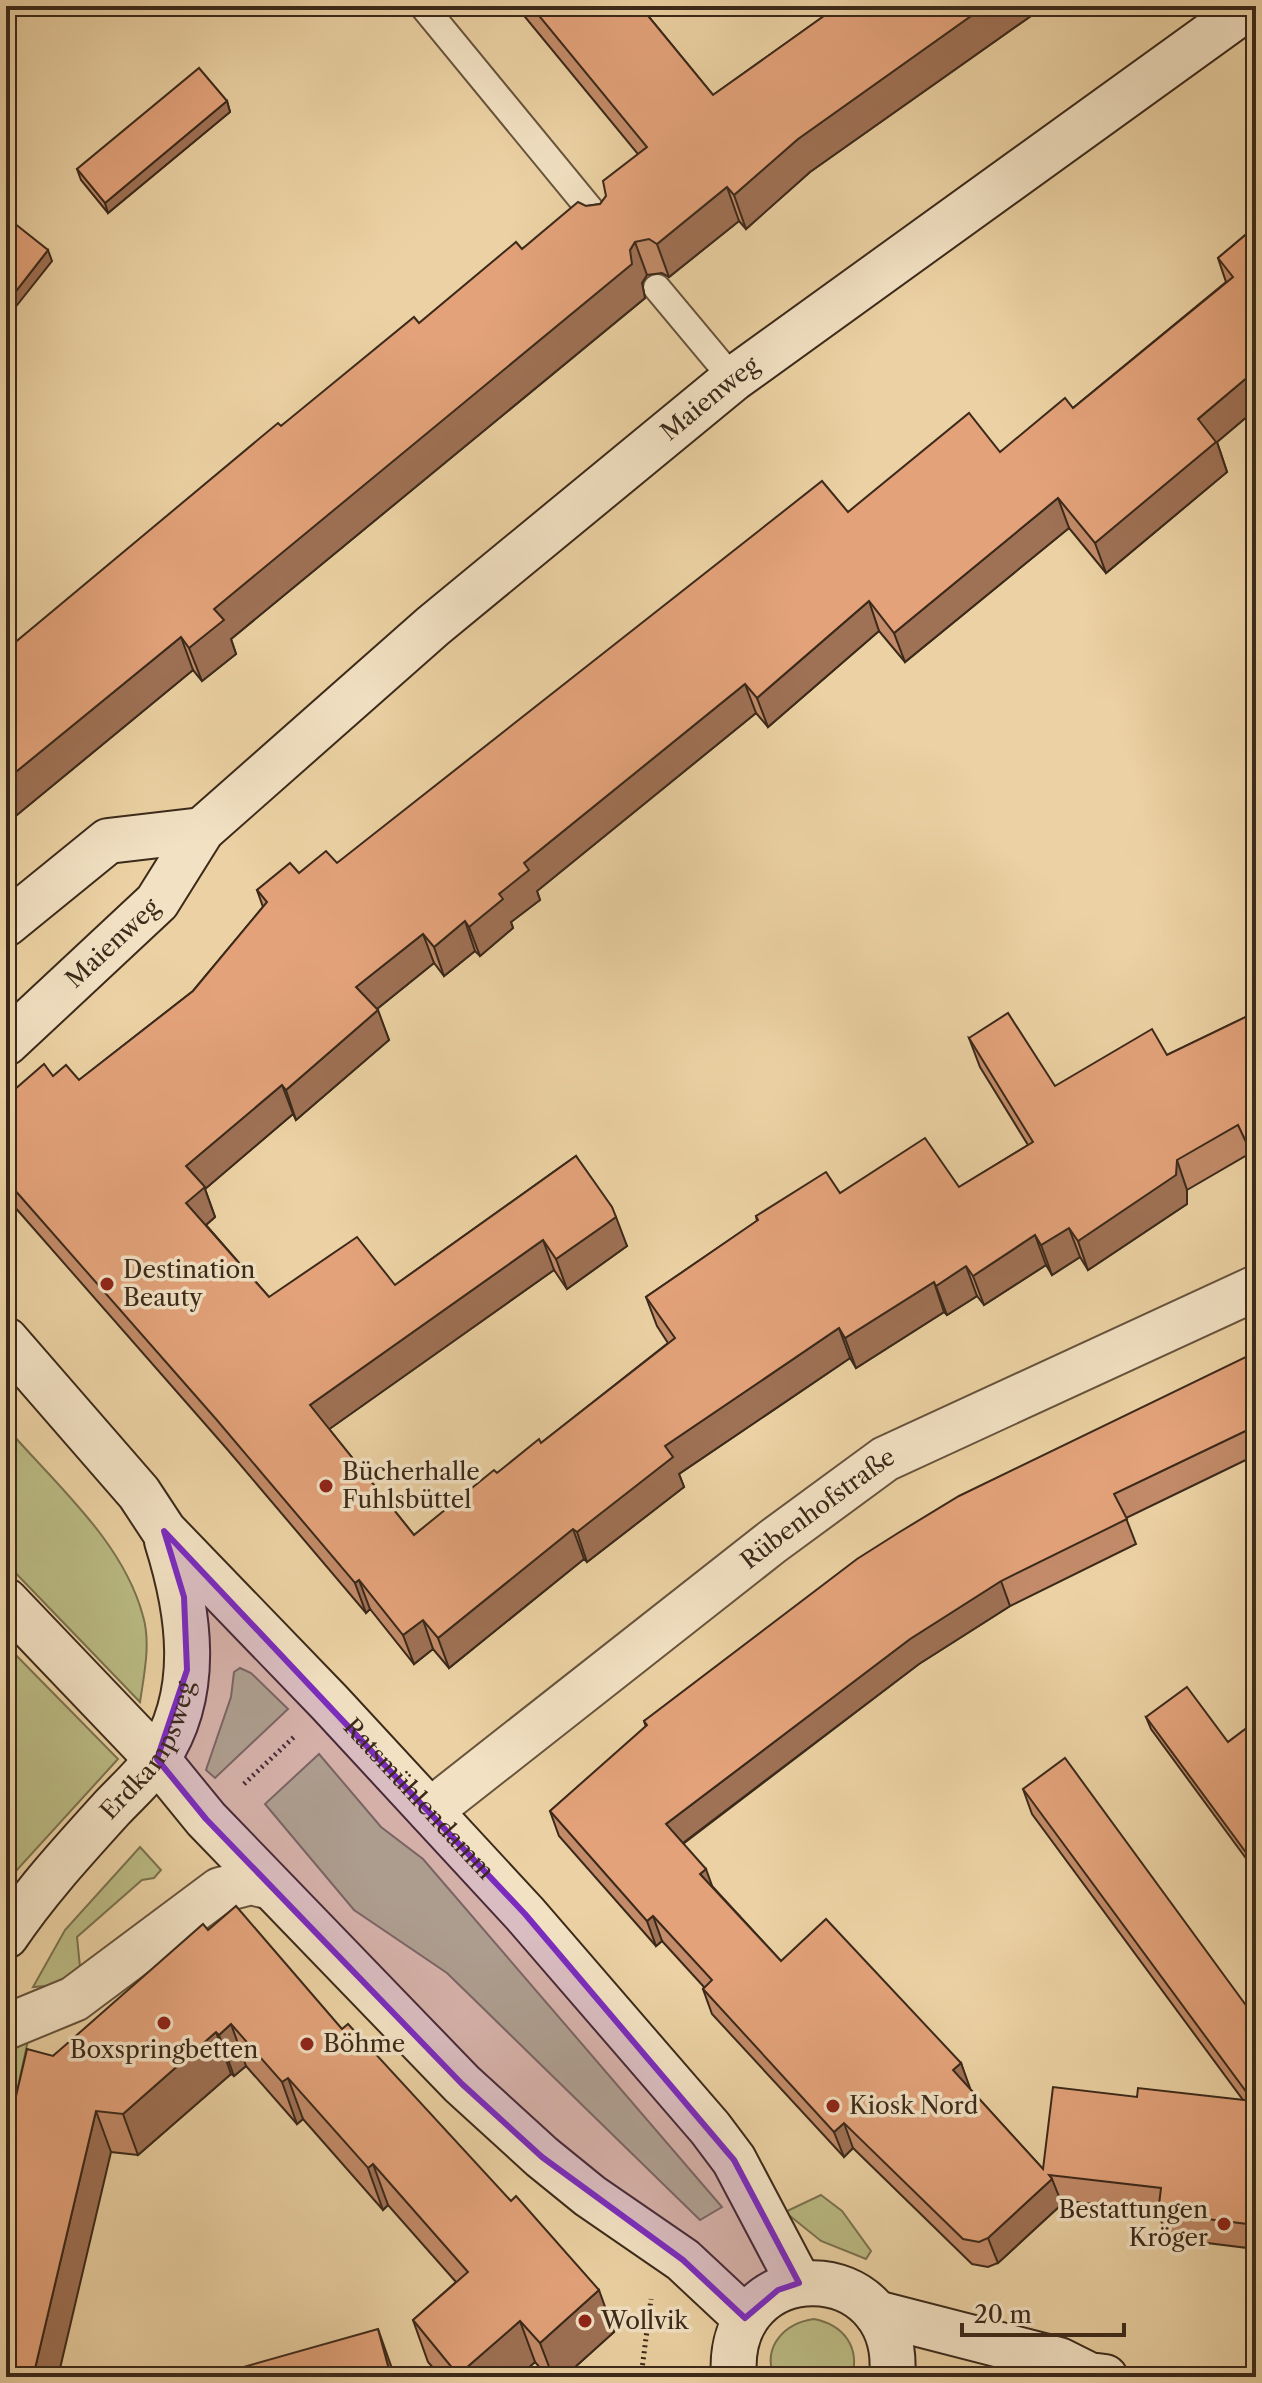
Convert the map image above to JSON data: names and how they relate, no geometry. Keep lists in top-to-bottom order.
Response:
{
  "streets": {
    "street": [
      "Maienweg",
      "Rübenhofstraße",
      "Erdkampsweg",
      "Ratsmühlendamm"
    ]
  },
  "crossings": [
    ["Rübenhofstraße", "Ratsmühlendamm"],
    ["Erdkampsweg", "Ratsmühlendamm"]
  ],
  "places": [
    "Destination Beauty",
    "Bücherhalle Fuhlsbüttel",
    "Boxspringbetten",
    "Böhme",
    "Kiosk Nord",
    "Bestattungen Kröger",
    "Wollvik"
  ],
  "scale_bar": "20 m"
}
